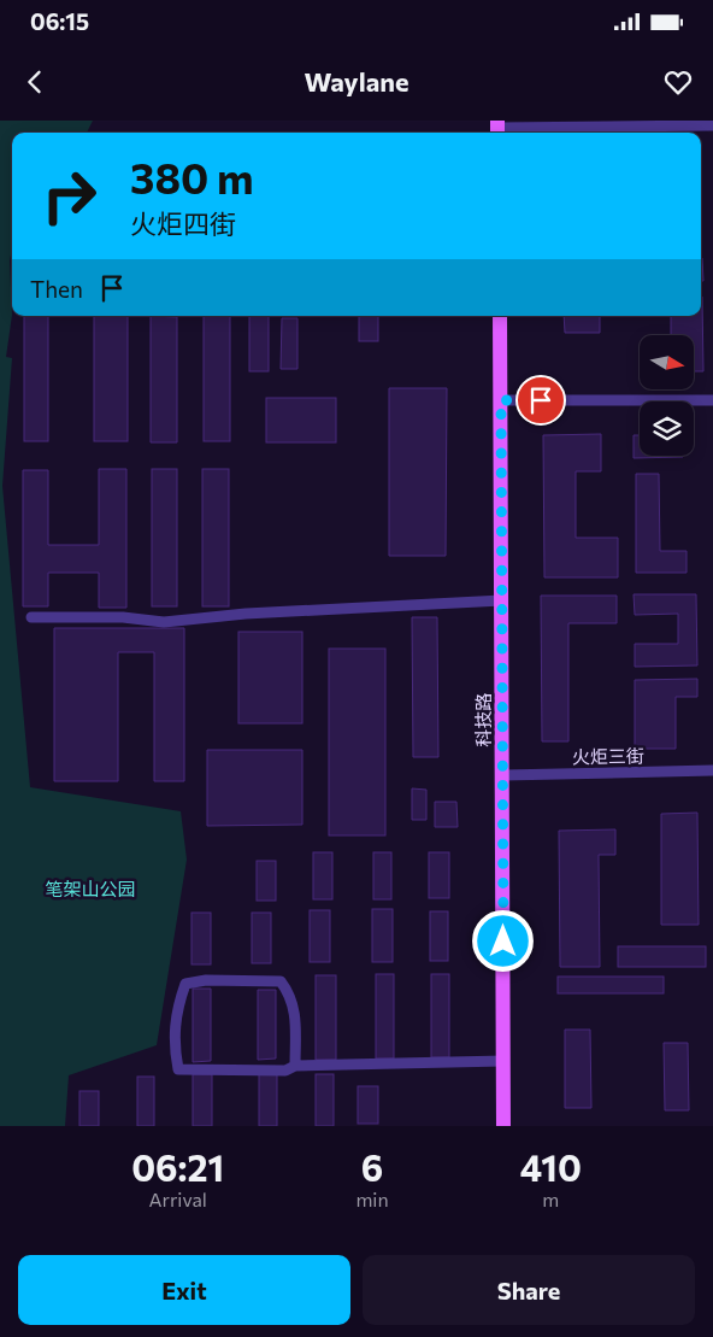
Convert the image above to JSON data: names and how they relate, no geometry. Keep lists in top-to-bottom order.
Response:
{
  "streets": {
    "main road": ["科技路"],
    "street": ["火炬三街"]
  },
  "crossings": [
    ["科技路", "火炬三街"]
  ],
  "parks": ["笔架山公园"],
  "north": "right",
  "page": {
    "status": "06:15",
    "header": "Waylane",
    "turn": ["380 m", "火炬四街"],
    "then": "Then",
    "eta": [
      "06:21",
      "Arrival",
      "6",
      "min",
      "410",
      "m"
    ],
    "buttons": ["Exit", "Share"]
  }
}
